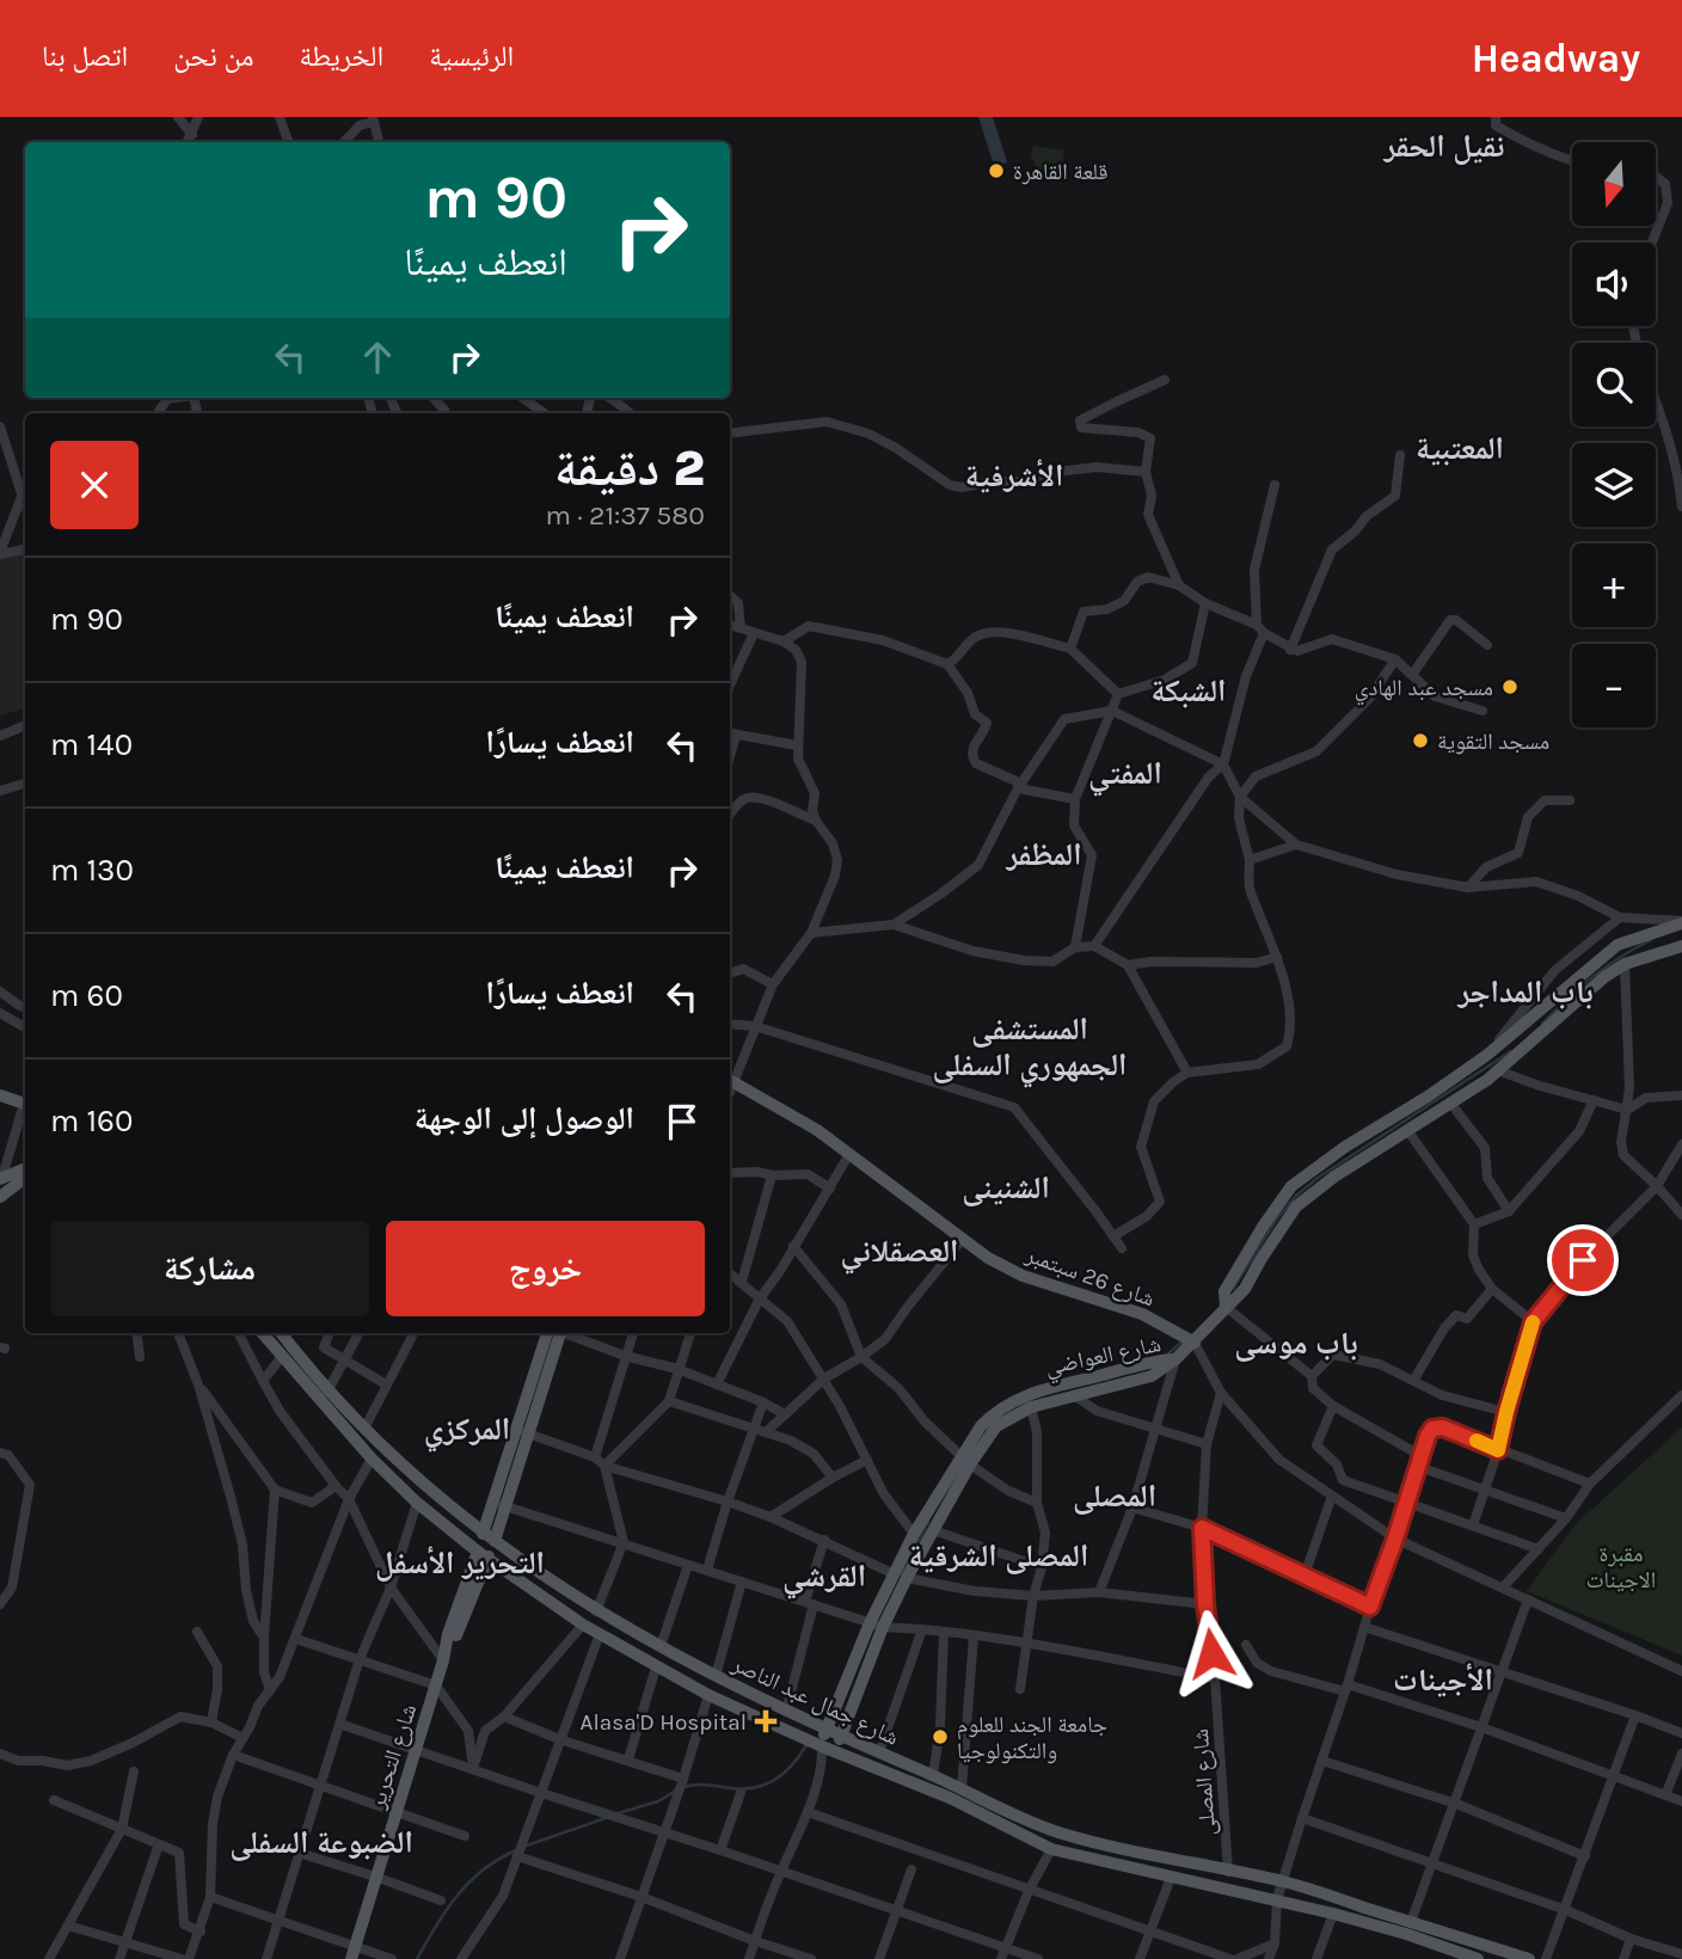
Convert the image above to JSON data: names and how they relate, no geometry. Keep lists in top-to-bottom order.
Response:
{
  "streets": {
    "main road": [
      "شارع 26 سبتمبر",
      "شارع العواضي",
      "شارع جمال عبد الناصر",
      "شارع التحرير"
    ],
    "street": ["شارع المصلى"]
  },
  "crossings": [
    ["شارع العواضي", "شارع جمال عبد الناصر"],
    ["شارع جمال عبد الناصر", "شارع التحرير"],
    ["شارع جمال عبد الناصر", "شارع المصلى"]
  ],
  "districts": [
    "نقيل الحقر",
    "المعتبية",
    "الأشرفية",
    "الشبكة",
    "المفتي",
    "المظفر",
    "باب المداجر",
    "المستشفى الجمهوري السفلى",
    "الشنينى",
    "العصقلاني",
    "باب موسى",
    "المركزي",
    "المصلى",
    "المصلى الشرقية",
    "التحرير الأسفل",
    "القرشي",
    "الأجينات",
    "الضبوعة السفلى"
  ],
  "parks": ["مقبرة الاجينات"],
  "places": {
    "other": [
      "قلعة القاهرة",
      "مسجد عبد الهادي",
      "مسجد التقوية",
      "جامعة الجند للعلوم والتكنولوجيا"
    ],
    "health": ["Alasa'D Hospital"]
  },
  "north": "bottom",
  "page": {
    "header": "Headway",
    "nav": [
      "الرئيسية",
      "الخريطة",
      "من نحن",
      "اتصل بنا"
    ],
    "map_buttons": ["+", "−"],
    "turn": ["90 m", "انعطف يمينًا"],
    "heading": ["2 دقيقة", "580 m · 21:37"],
    "list": [
      {
        "name": "انعطف يمينًا",
        "value": "90 m"
      },
      {
        "name": "انعطف يسارًا",
        "value": "140 m"
      },
      {
        "name": "انعطف يمينًا",
        "value": "130 m"
      },
      {
        "name": "انعطف يسارًا",
        "value": "60 m"
      },
      {
        "name": "الوصول إلى الوجهة",
        "value": "160 m"
      }
    ],
    "buttons": ["خروج", "مشاركة"]
  }
}
